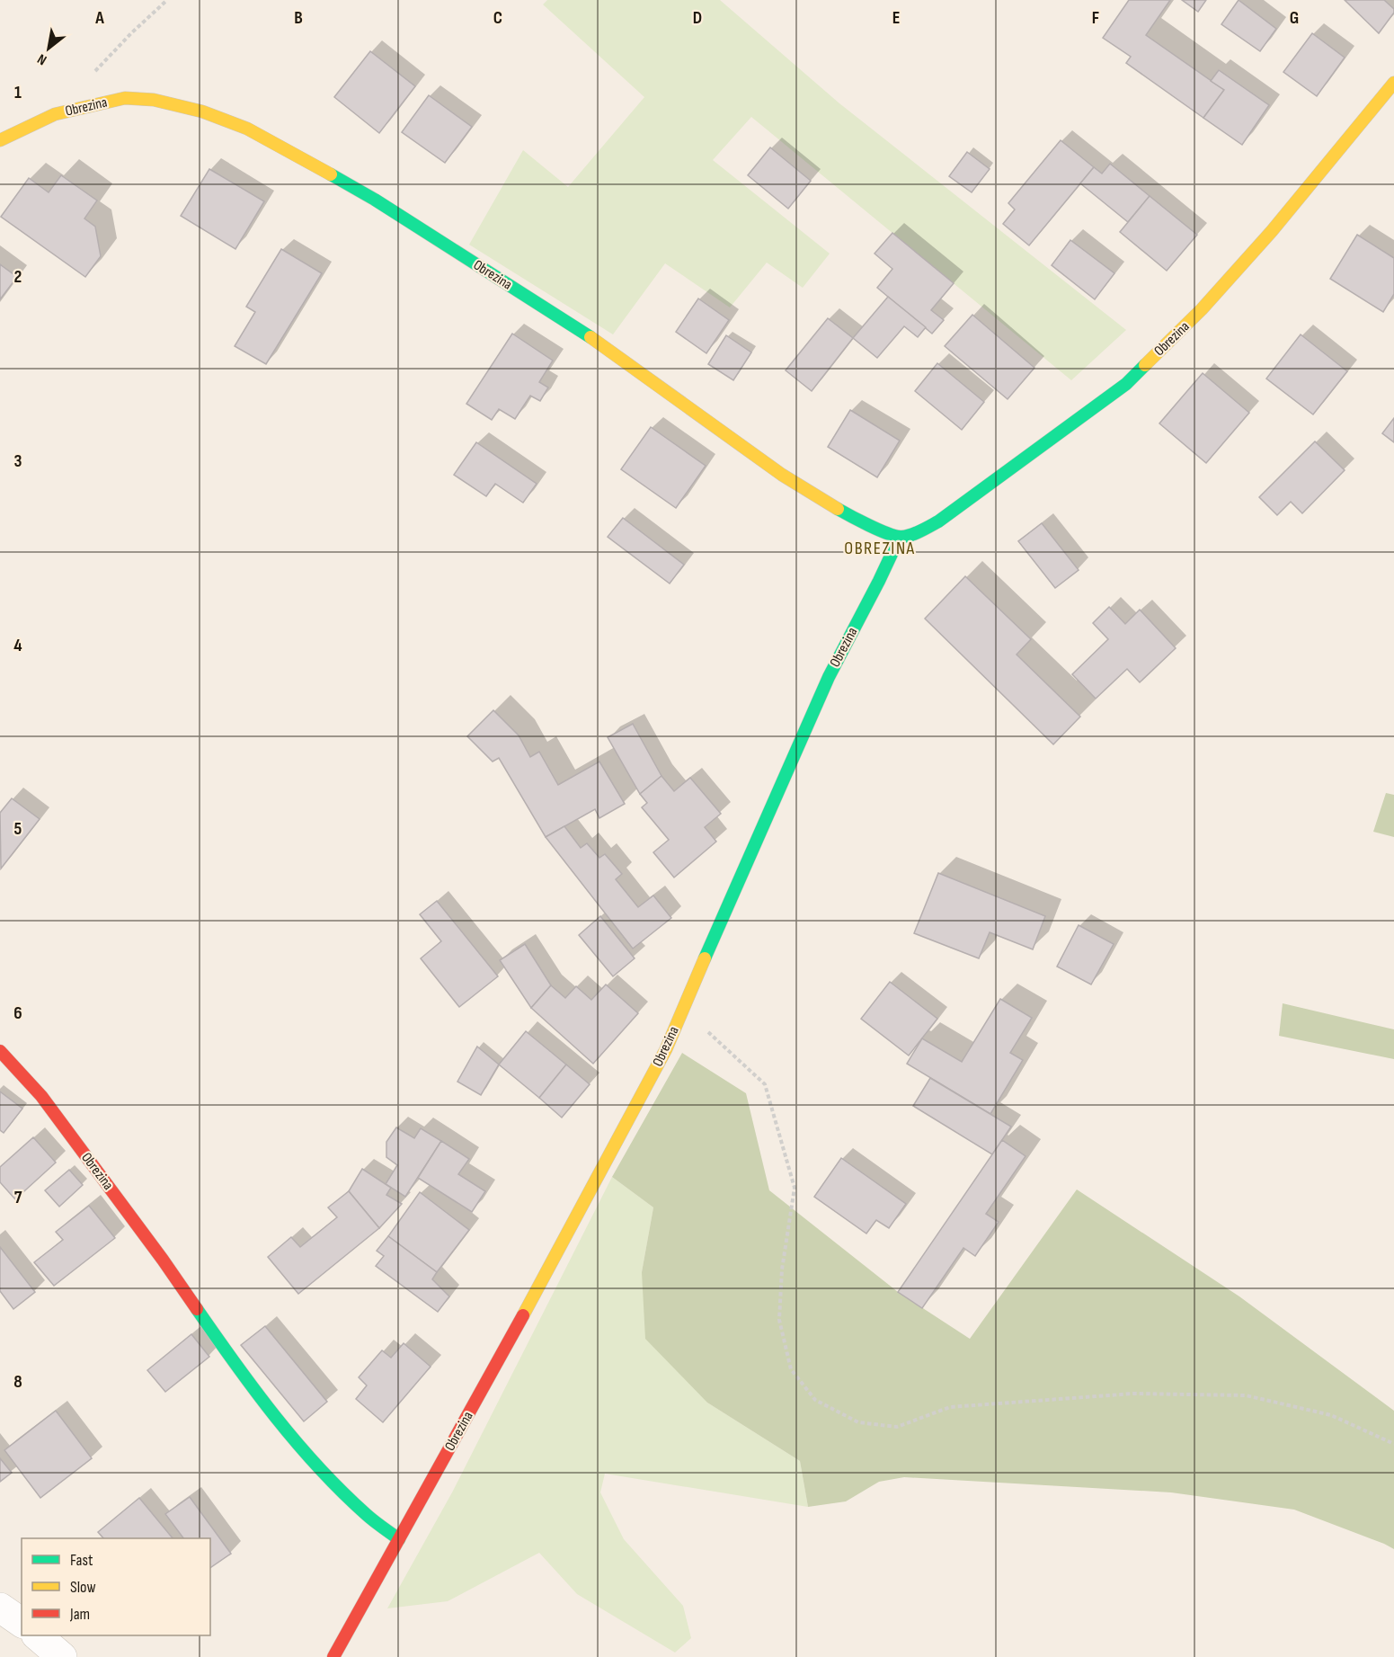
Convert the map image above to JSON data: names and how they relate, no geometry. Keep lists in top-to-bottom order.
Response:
{
  "streets": {
    "street": ["Obrezina"]
  },
  "districts": ["OBREZINA"],
  "legend": ["Fast", "Slow", "Jam"],
  "north": "bottom left",
  "grid": {
    "columns": [
      "A",
      "B",
      "C",
      "D",
      "E",
      "F",
      "G"
    ],
    "rows": [
      "1",
      "2",
      "3",
      "4",
      "5",
      "6",
      "7",
      "8"
    ]
  }
}
